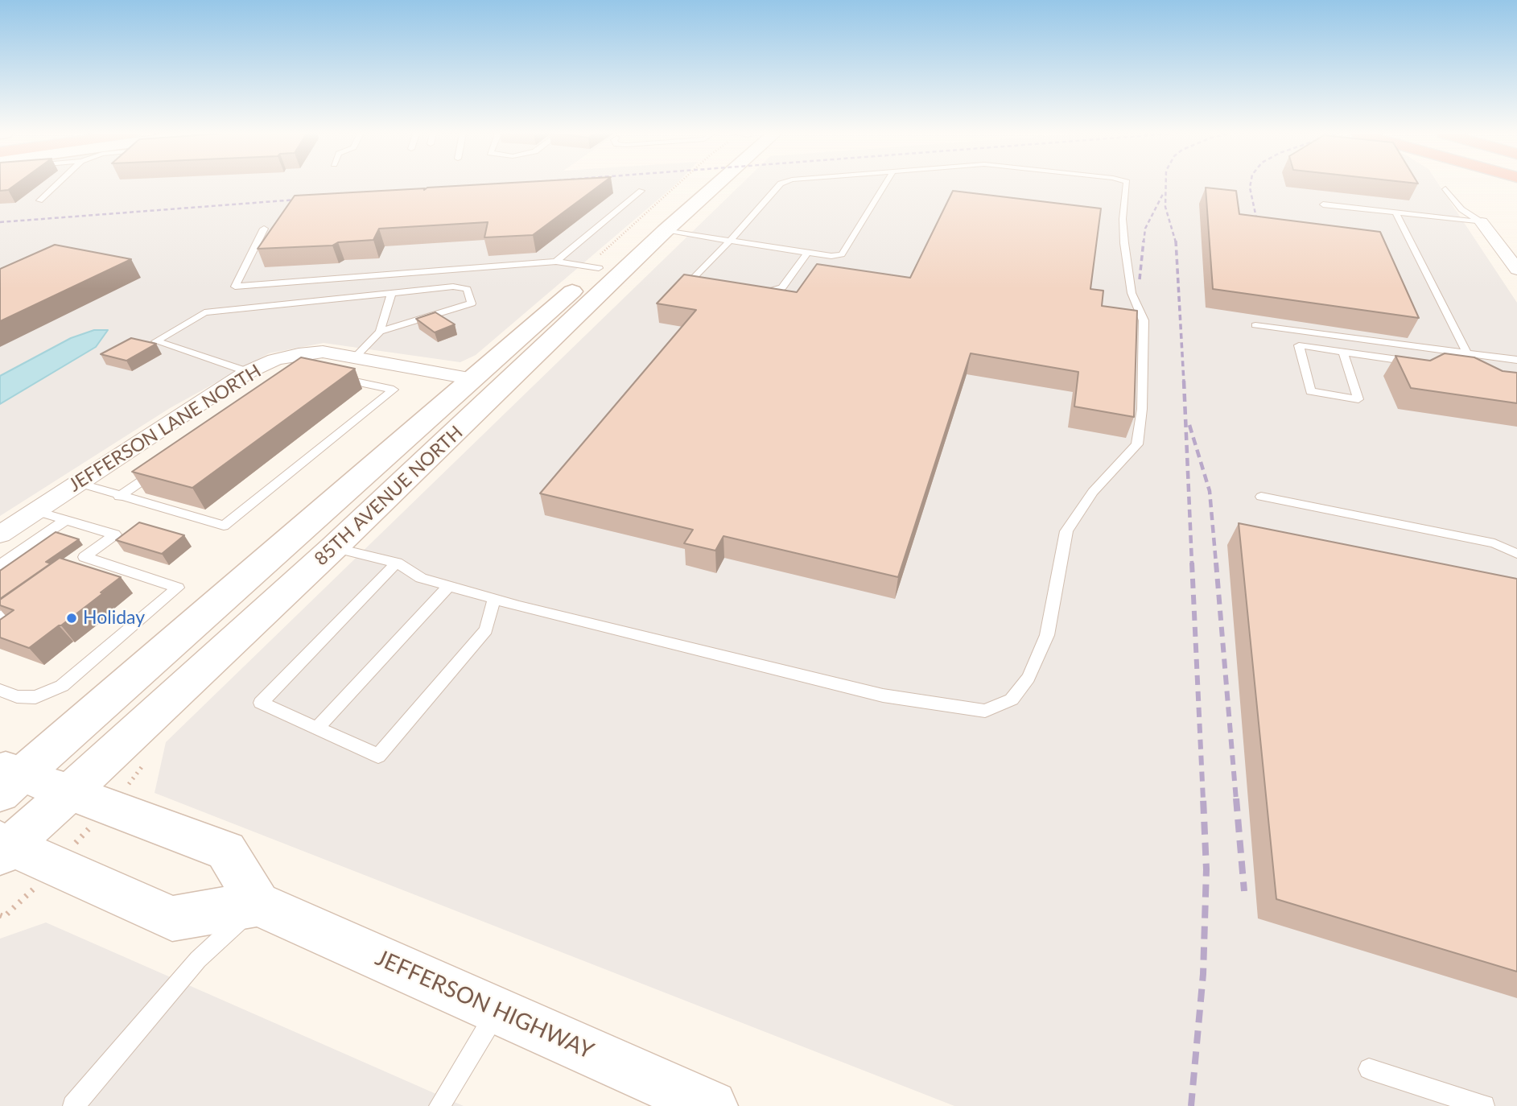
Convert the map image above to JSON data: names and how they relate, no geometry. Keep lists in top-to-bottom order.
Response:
{
  "streets": {
    "main road": ["85TH AVENUE NORTH", "JEFFERSON HIGHWAY"],
    "street": ["JEFFERSON LANE NORTH"]
  },
  "crossings": [
    ["JEFFERSON LANE NORTH", "85TH AVENUE NORTH"]
  ],
  "places": ["Holiday"]
}
